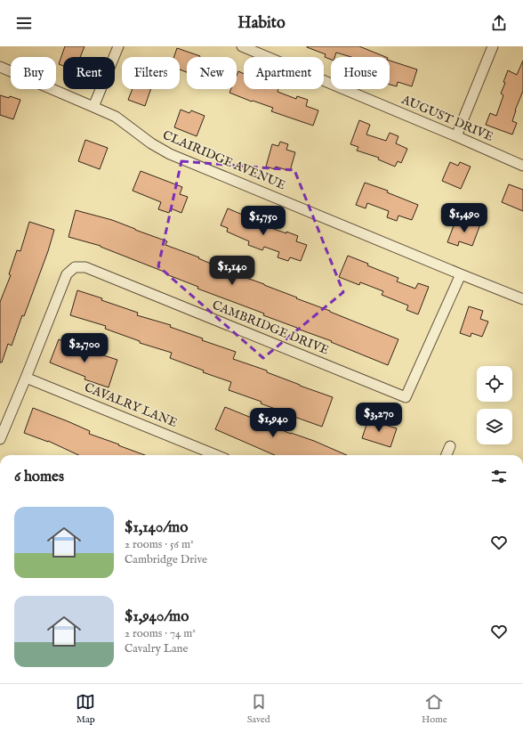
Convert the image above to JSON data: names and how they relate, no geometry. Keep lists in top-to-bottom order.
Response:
{
  "streets": {
    "street": [
      "AUGUST DRIVE",
      "CLAIRIDGE AVENUE",
      "CAMBRIDGE DRIVE",
      "CAVALRY LANE"
    ]
  },
  "crossings": [
    ["CLAIRIDGE AVENUE", "CAMBRIDGE DRIVE"],
    ["CAMBRIDGE DRIVE", "CAVALRY LANE"]
  ],
  "page": {
    "header": "Habito",
    "chip": [
      "Buy",
      "Rent",
      "Filters",
      "New",
      "Apartment",
      "House"
    ],
    "price": [
      "$1,490",
      "$1,750",
      "$1,140",
      "$2,700",
      "$3,270",
      "$1,940"
    ],
    "heading": "6 homes",
    "list": [
      {
        "name": "$1,140/mo",
        "note": "2 rooms · 56 m² · Cambridge Drive"
      },
      {
        "name": "$1,940/mo",
        "note": "2 rooms · 74 m² · Cavalry Lane"
      }
    ],
    "tabs": ["Map", "Saved", "Home"]
  }
}
